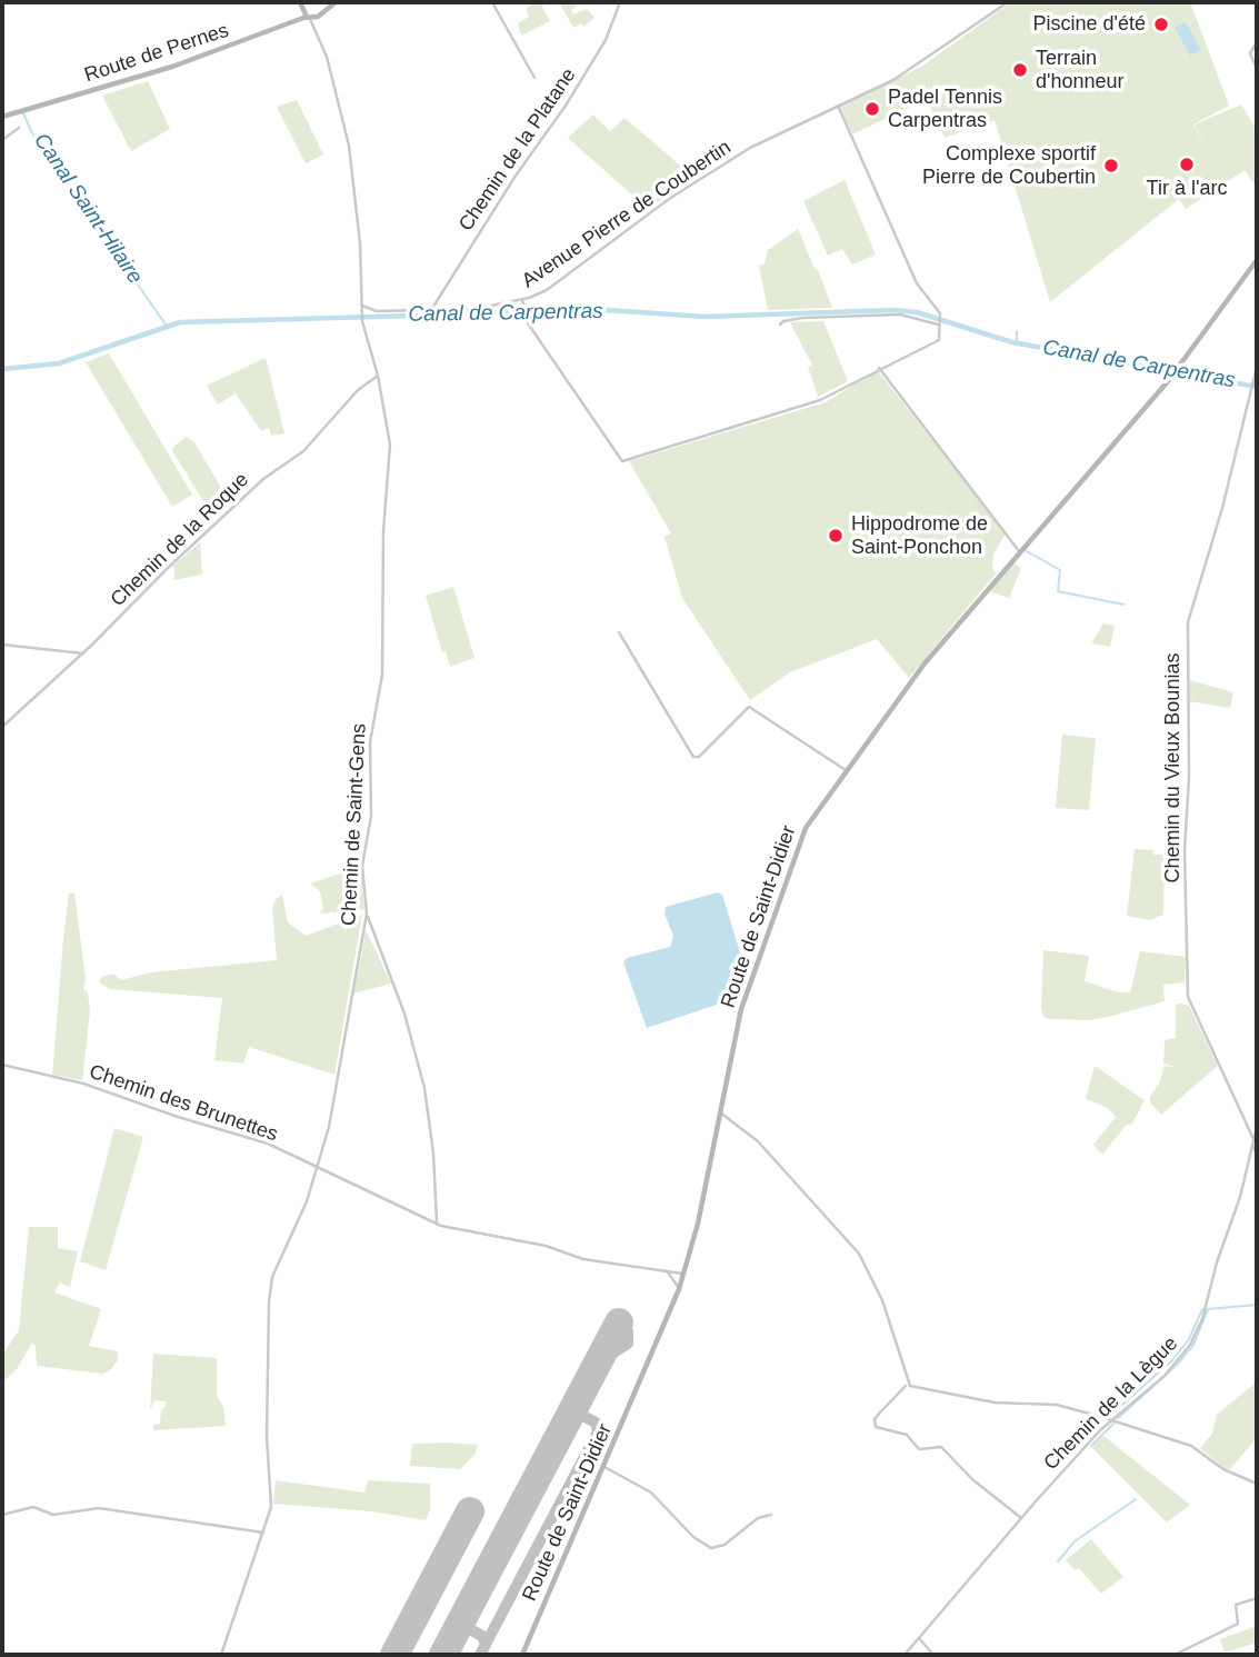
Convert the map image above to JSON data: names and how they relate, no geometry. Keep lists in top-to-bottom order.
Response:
{
  "streets": {
    "main road": ["Route de Pernes", "Route de Saint-Didier"],
    "street": [
      "Chemin de la Platane",
      "Avenue Pierre de Coubertin",
      "Chemin de la Roque",
      "Chemin du Vieux Bounias",
      "Chemin de Saint-Gens",
      "Chemin des Brunettes",
      "Chemin de la Lègue"
    ]
  },
  "crossings": [
    ["Route de Pernes", "Chemin de Saint-Gens"],
    ["Chemin de la Platane", "Avenue Pierre de Coubertin"],
    ["Avenue Pierre de Coubertin", "Chemin de Saint-Gens"],
    ["Chemin de la Roque", "Chemin de Saint-Gens"],
    ["Chemin du Vieux Bounias", "Chemin de la Lègue"],
    ["Chemin de Saint-Gens", "Chemin des Brunettes"],
    ["Route de Saint-Didier", "Chemin des Brunettes"]
  ],
  "water": ["Canal Saint-Hilaire", "Canal de Carpentras"],
  "places": [
    "Piscine d'été",
    "Terrain d'honneur",
    "Padel Tennis Carpentras",
    "Tir à l'arc",
    "Complexe sportif Pierre de Coubertin",
    "Hippodrome de Saint-Ponchon"
  ]
}
